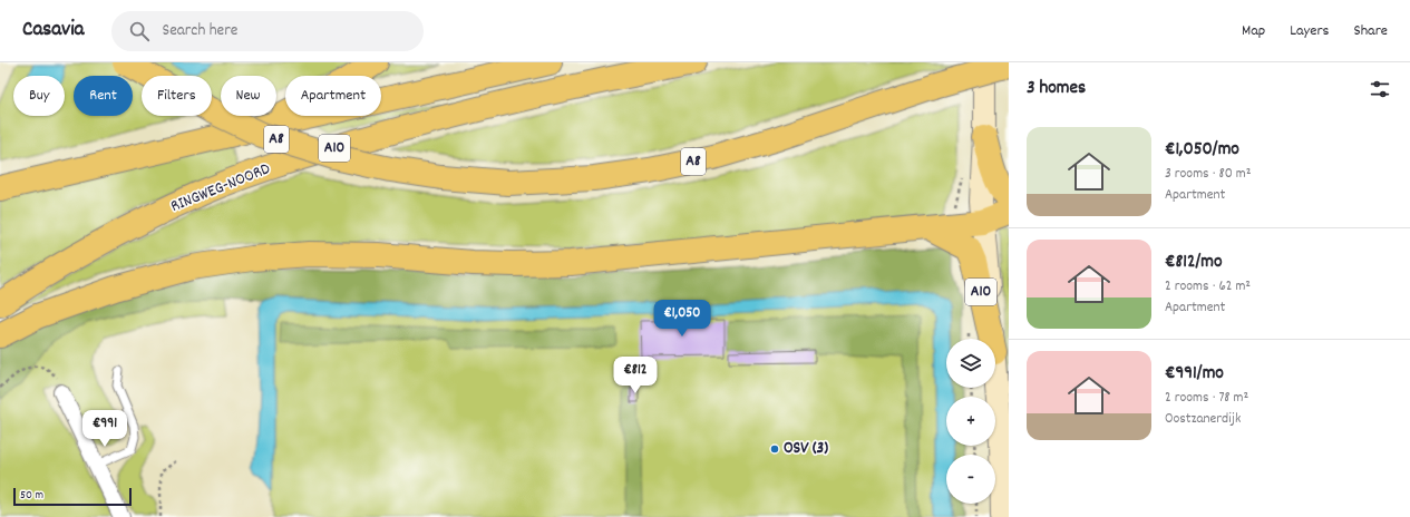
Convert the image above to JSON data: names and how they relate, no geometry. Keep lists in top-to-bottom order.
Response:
{
  "streets": {
    "highway": ["A8", "A10", "RINGWEG-NOORD"]
  },
  "places": ["OSV (3)"],
  "scale_bar": "50 m",
  "page": {
    "header": "Casavia",
    "search": "Search here",
    "nav": ["Map", "Layers", "Share"],
    "heading": "3 homes",
    "chip": [
      "Buy",
      "Rent",
      "Filters",
      "New",
      "Apartment"
    ],
    "list": [
      {
        "name": "€1,050/mo",
        "note": "3 rooms · 80 m² · Apartment"
      },
      {
        "name": "€812/mo",
        "note": "2 rooms · 62 m² · Apartment"
      },
      {
        "name": "€991/mo",
        "note": "2 rooms · 78 m² · Oostzanerdijk"
      }
    ],
    "price": ["€1,050", "€812", "€991"],
    "map_buttons": ["+", "−"],
    "scale": "50 m"
  }
}
